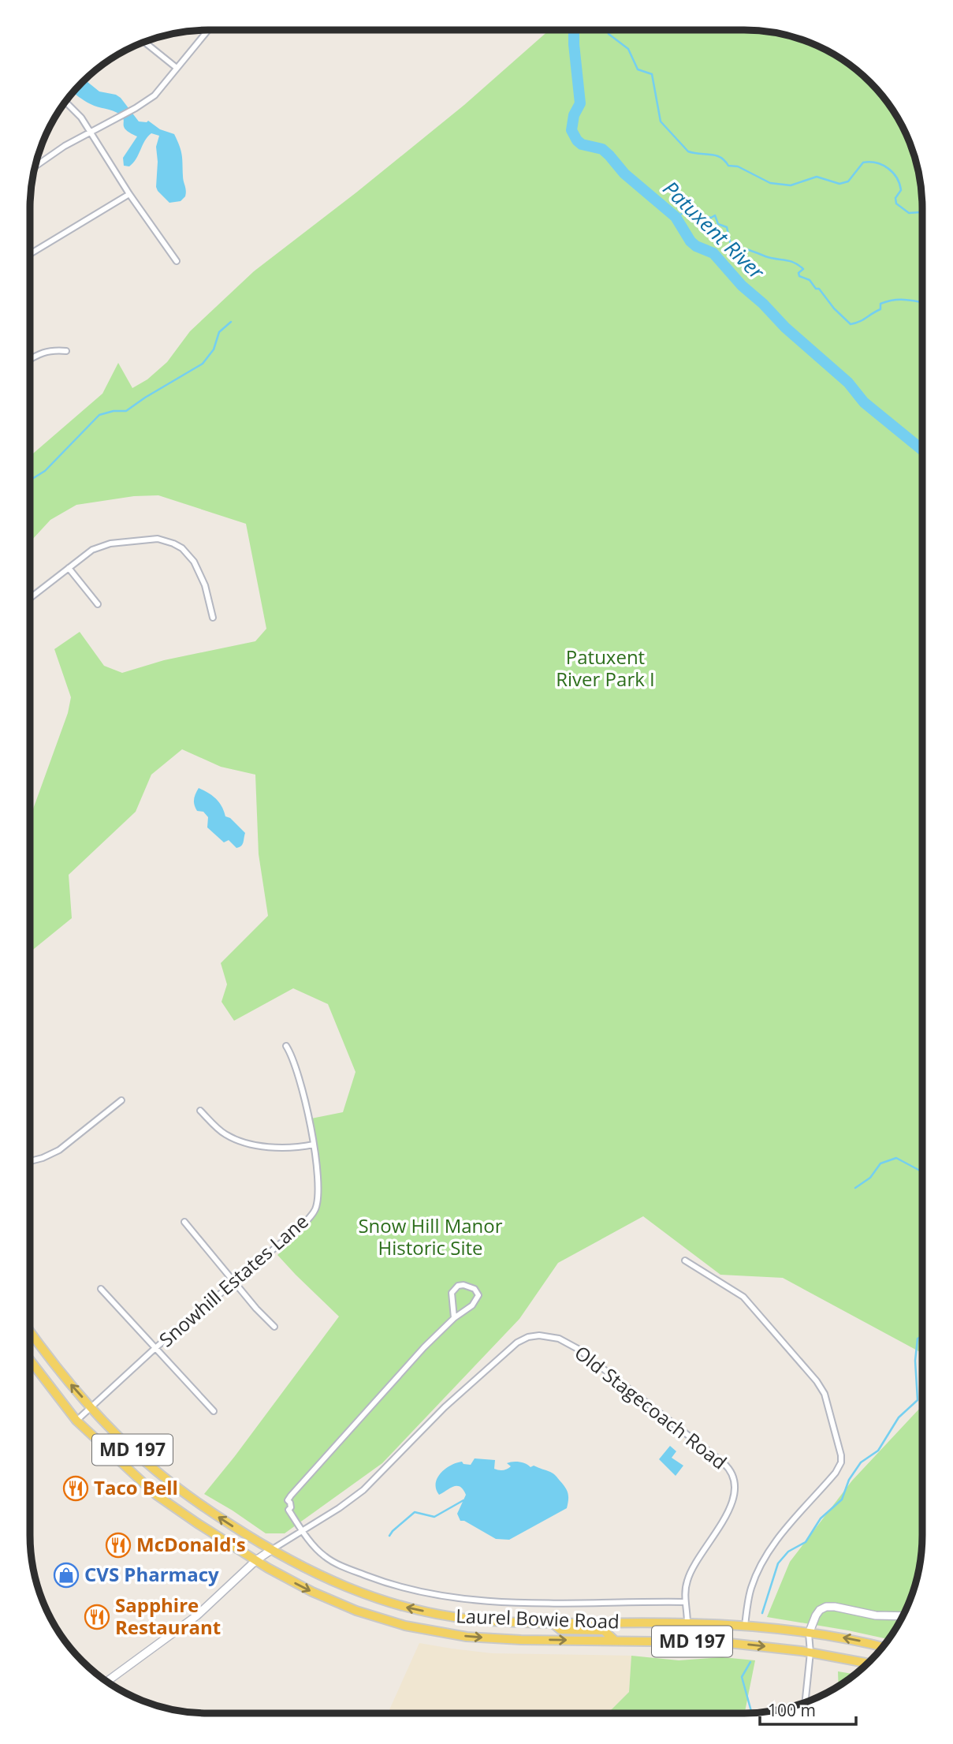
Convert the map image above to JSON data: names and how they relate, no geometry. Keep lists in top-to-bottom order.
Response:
{
  "streets": {
    "main road": ["MD 197", "Laurel Bowie Road"],
    "street": ["Snowhill Estates Lane", "Old Stagecoach Road"]
  },
  "crossings": [
    ["Snowhill Estates Lane", "Laurel Bowie Road"],
    ["Old Stagecoach Road", "Laurel Bowie Road"]
  ],
  "water": ["Patuxent River"],
  "parks": ["Patuxent River Park I", "Snow Hill Manor Historic Site"],
  "places": {
    "restaurant": ["Taco Bell", "McDonald's", "Sapphire Restaurant"],
    "shop": ["CVS Pharmacy"]
  },
  "scale_bar": "100 m"
}
